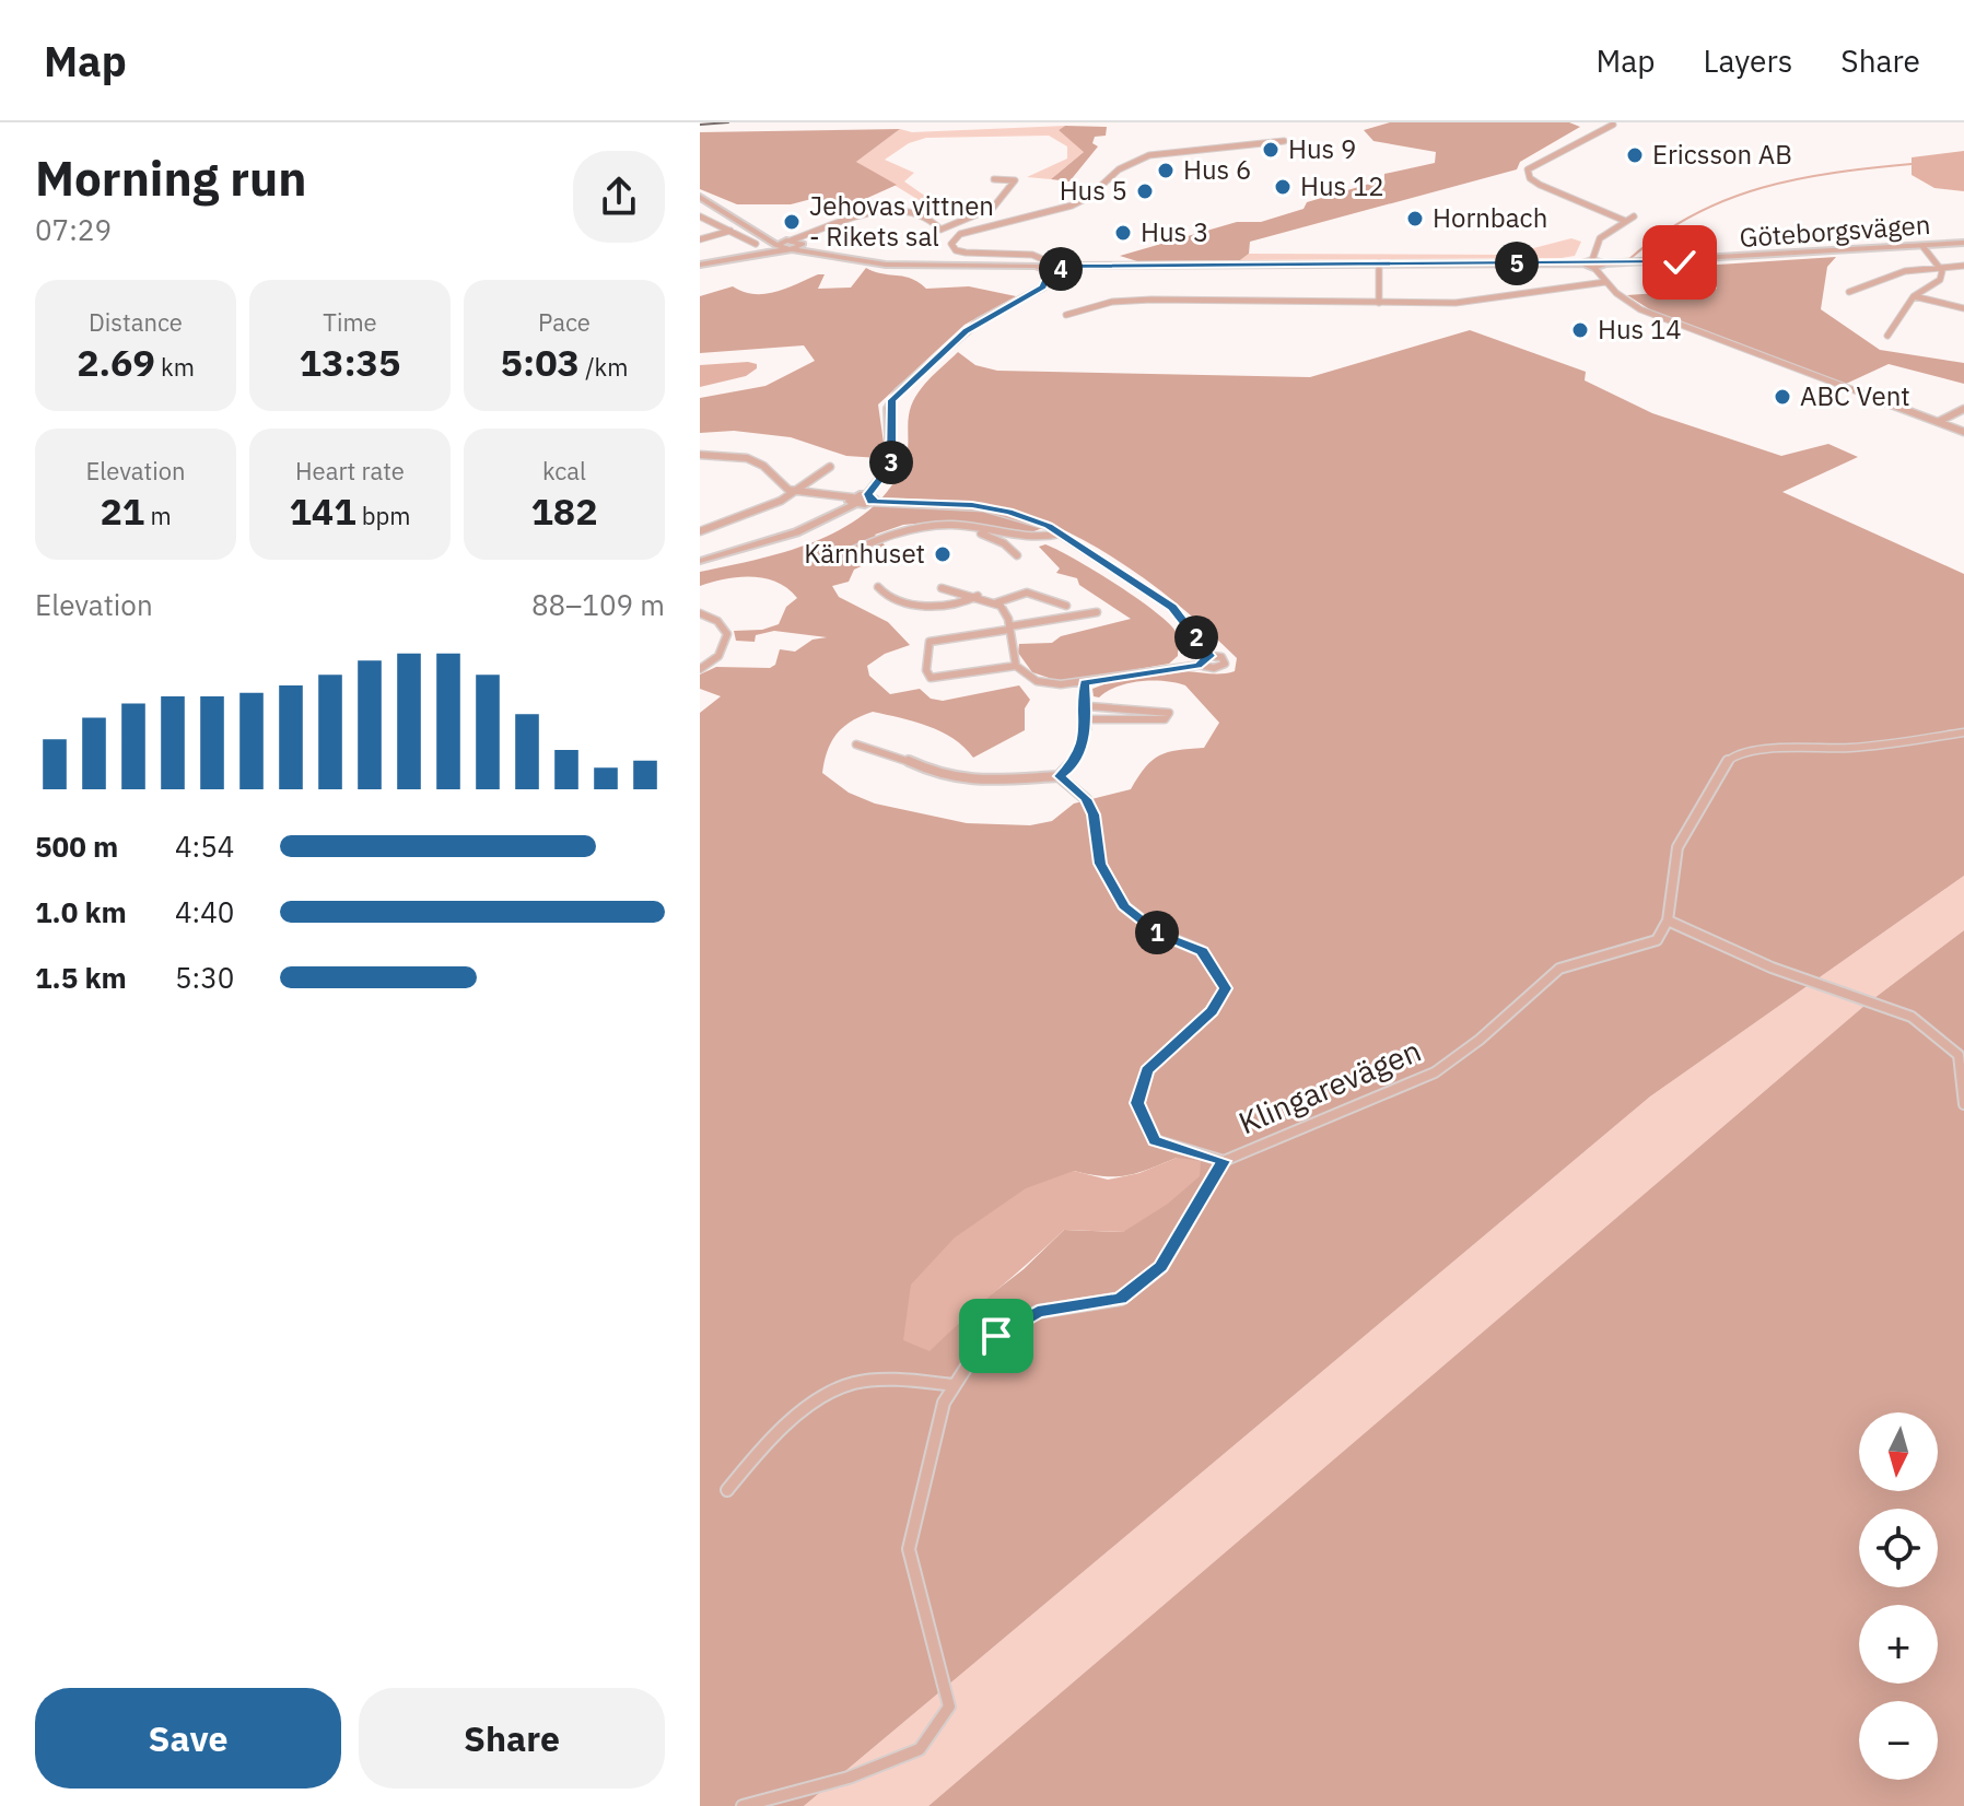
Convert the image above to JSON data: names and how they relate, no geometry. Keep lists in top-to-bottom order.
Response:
{
  "streets": {
    "street": ["Göteborgsvägen", "Klingarevägen"]
  },
  "places": [
    "Hus 9",
    "Ericsson AB",
    "Hus 6",
    "Hus 12",
    "Hus 5",
    "Hornbach",
    "Jehovas vittnen - Rikets sal",
    "Hus 3",
    "Hus 14",
    "ABC Vent",
    "Kärnhuset"
  ],
  "north": "bottom",
  "page": {
    "header": "Map",
    "nav": ["Map", "Layers", "Share"],
    "heading": ["Morning run", "07:29"],
    "pins": [
      "5",
      "4",
      "3",
      "2",
      "1"
    ],
    "stats": [
      ["Distance", "2.69 km"],
      ["Time", "13:35"],
      ["Pace", "5:03 /km"],
      ["Elevation", "21 m"],
      ["Heart rate", "141 bpm"],
      ["kcal", "182"]
    ],
    "chart": ["Elevation", "88–109 m"],
    "list": [
      {
        "name": "500 m",
        "note": "4:54"
      },
      {
        "name": "1.0 km",
        "note": "4:40"
      },
      {
        "name": "1.5 km",
        "note": "5:30"
      }
    ],
    "map_buttons": ["+", "−"],
    "buttons": ["Save", "Share"]
  }
}
